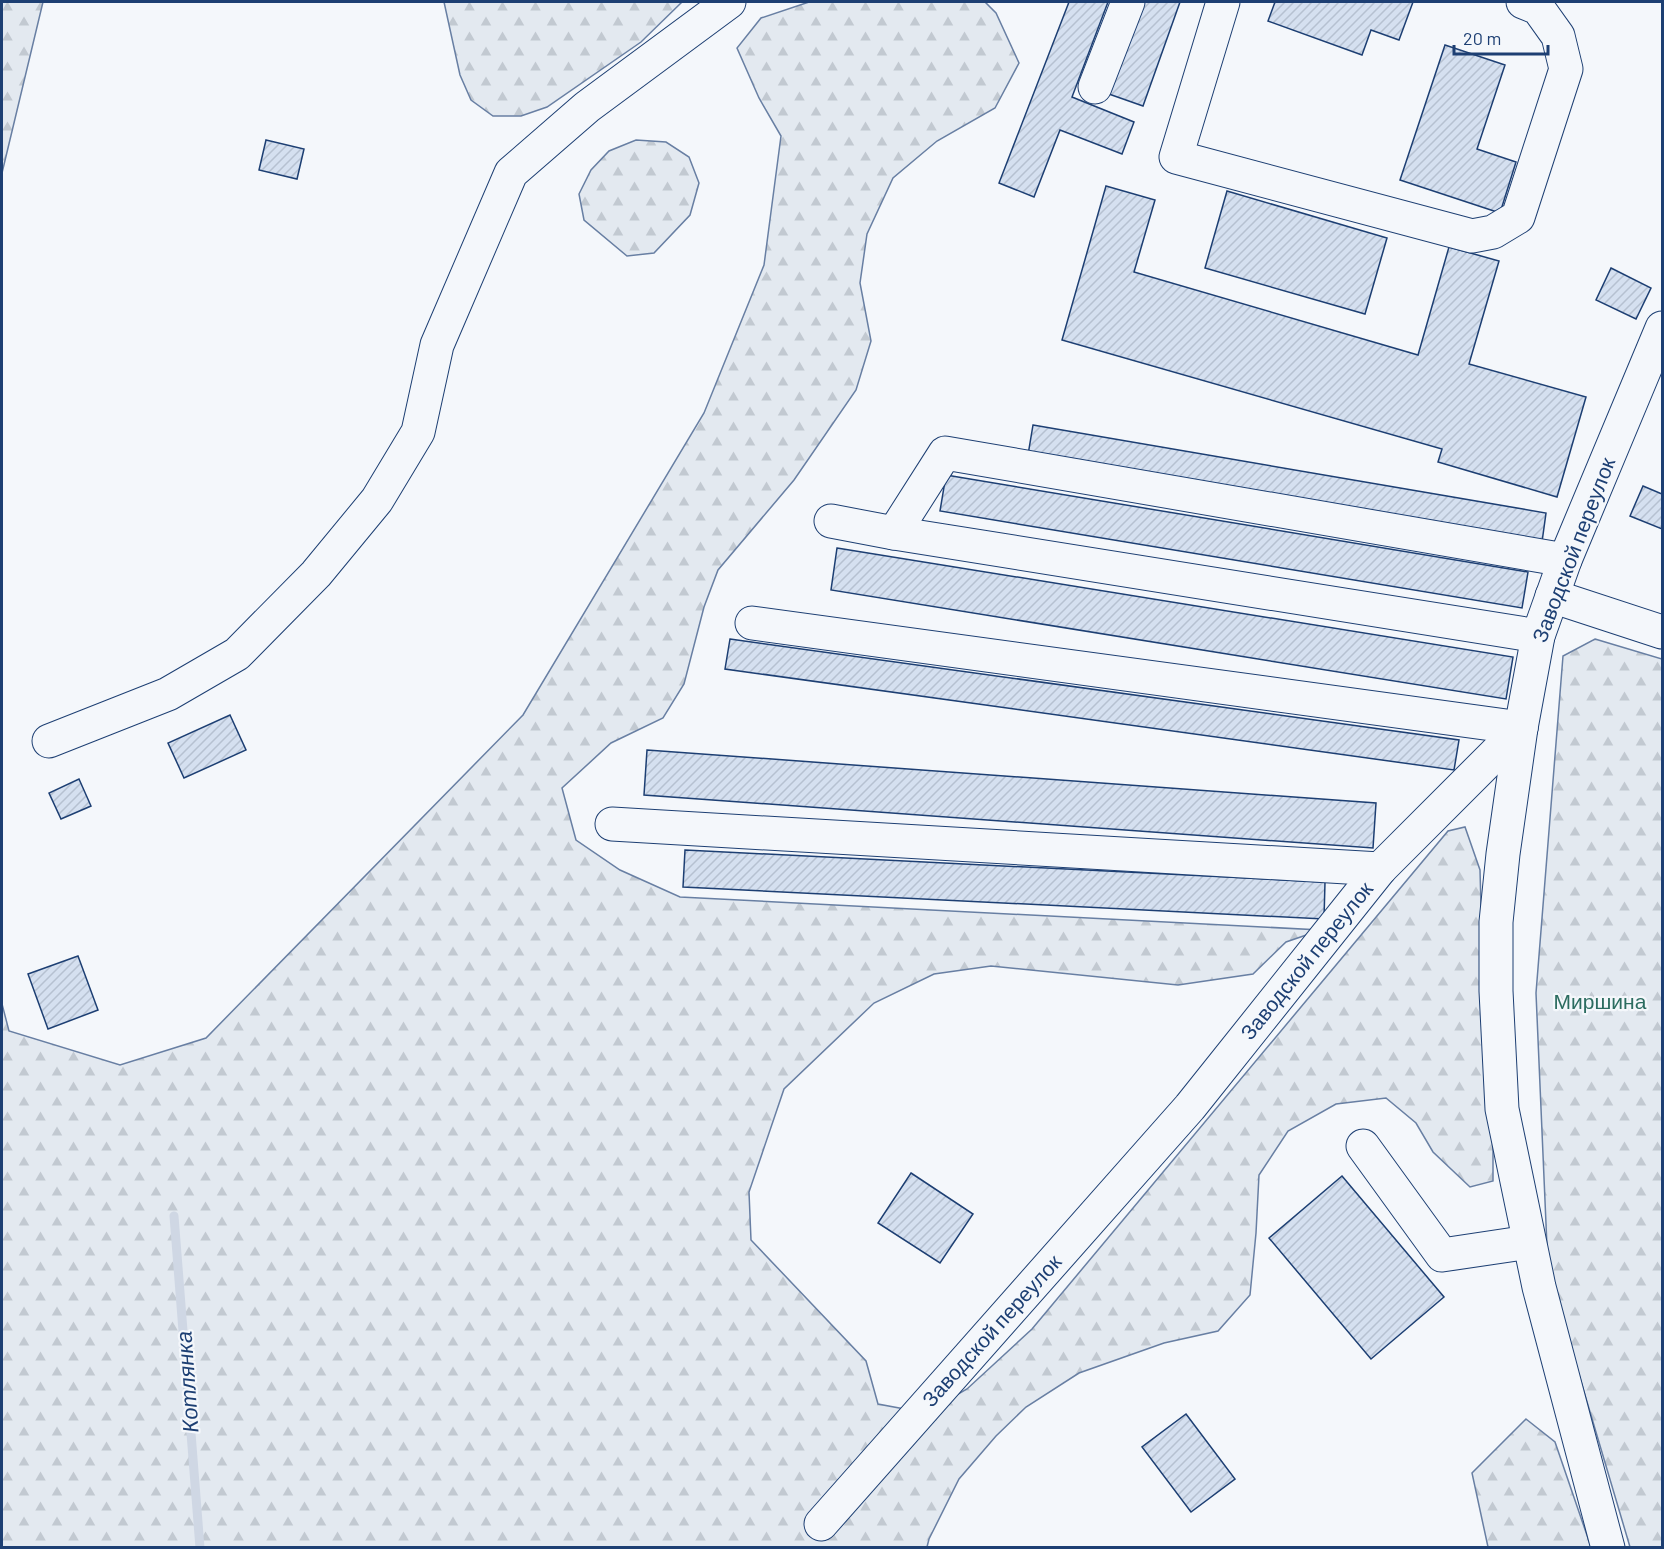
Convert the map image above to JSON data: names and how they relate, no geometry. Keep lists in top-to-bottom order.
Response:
{
  "streets": {
    "street": ["Заводской переулок"]
  },
  "water": ["Котлянка"],
  "parks": ["Миршина"],
  "scale_bar": "20 m"
}
